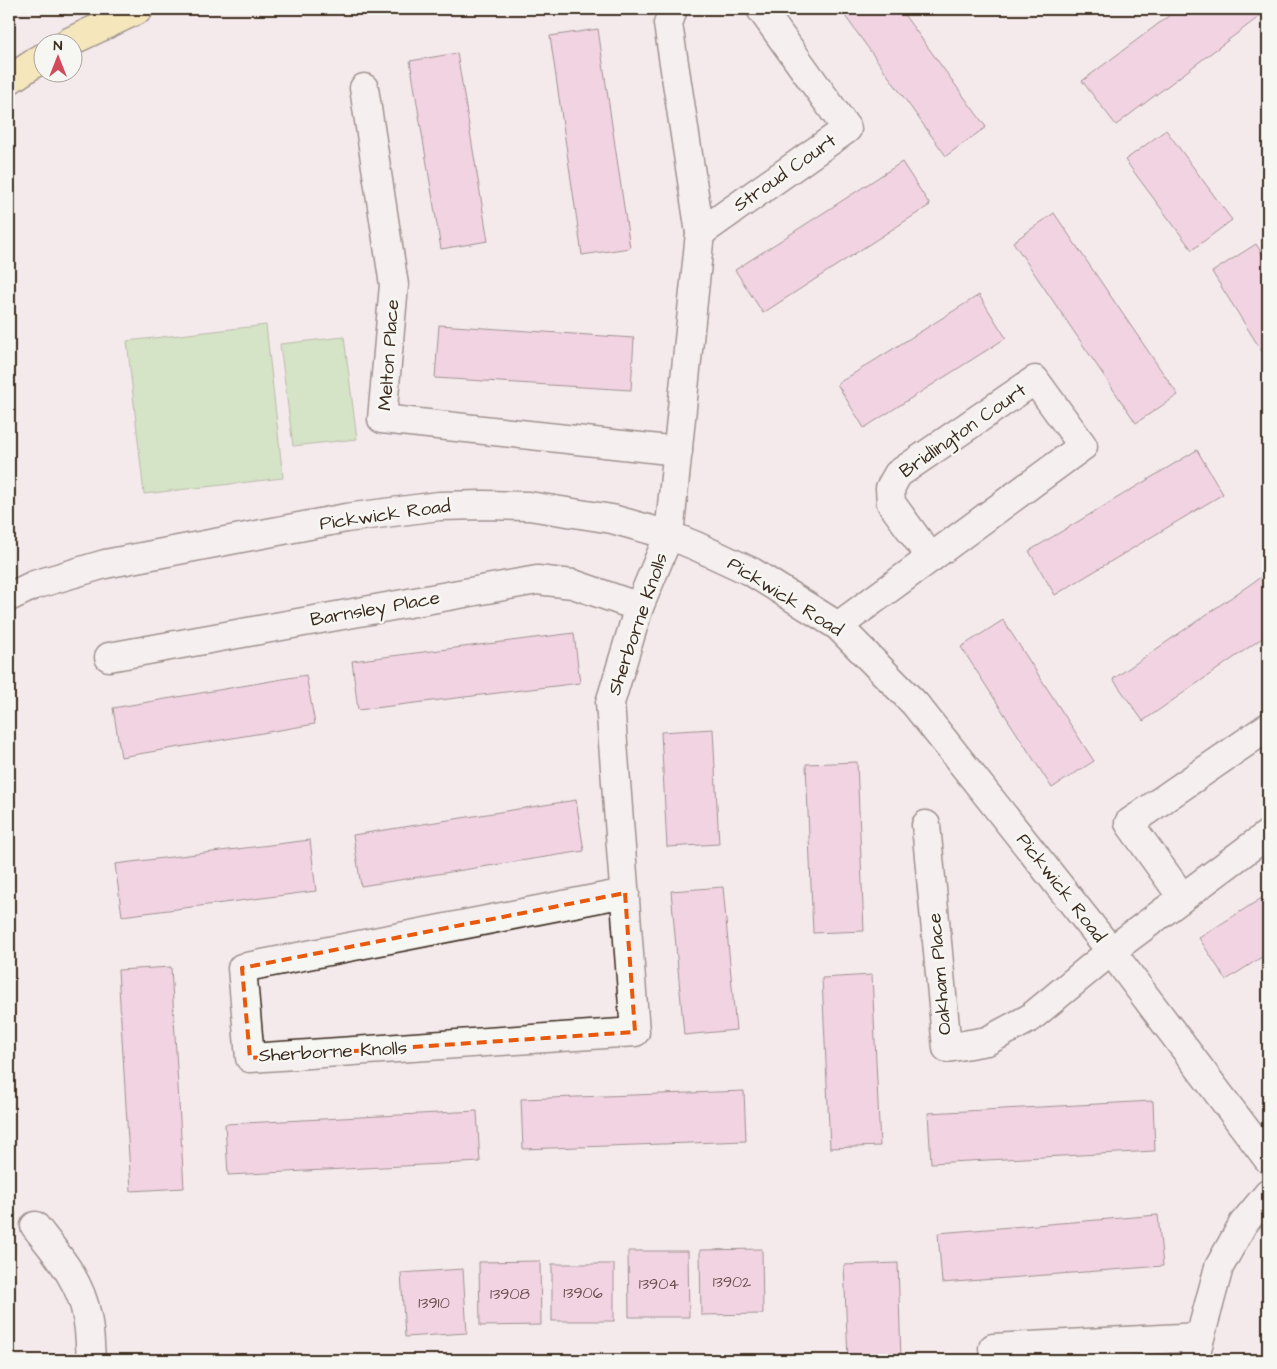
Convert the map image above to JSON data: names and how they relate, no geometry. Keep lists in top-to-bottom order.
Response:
{
  "streets": {
    "street": [
      "Stroud Court",
      "Melton Place",
      "Bridlington Court",
      "Pickwick Road",
      "Barnsley Place",
      "Sherborne Knolls",
      "Oakham Place"
    ]
  },
  "crossings": [
    ["Bridlington Court", "Pickwick Road"],
    ["Pickwick Road", "Sherborne Knolls"],
    ["Pickwick Road", "Oakham Place"],
    ["Barnsley Place", "Sherborne Knolls"]
  ],
  "house_numbers": [
    "13902",
    "13904",
    "13906",
    "13908",
    "13910"
  ],
  "north": "top"
}
